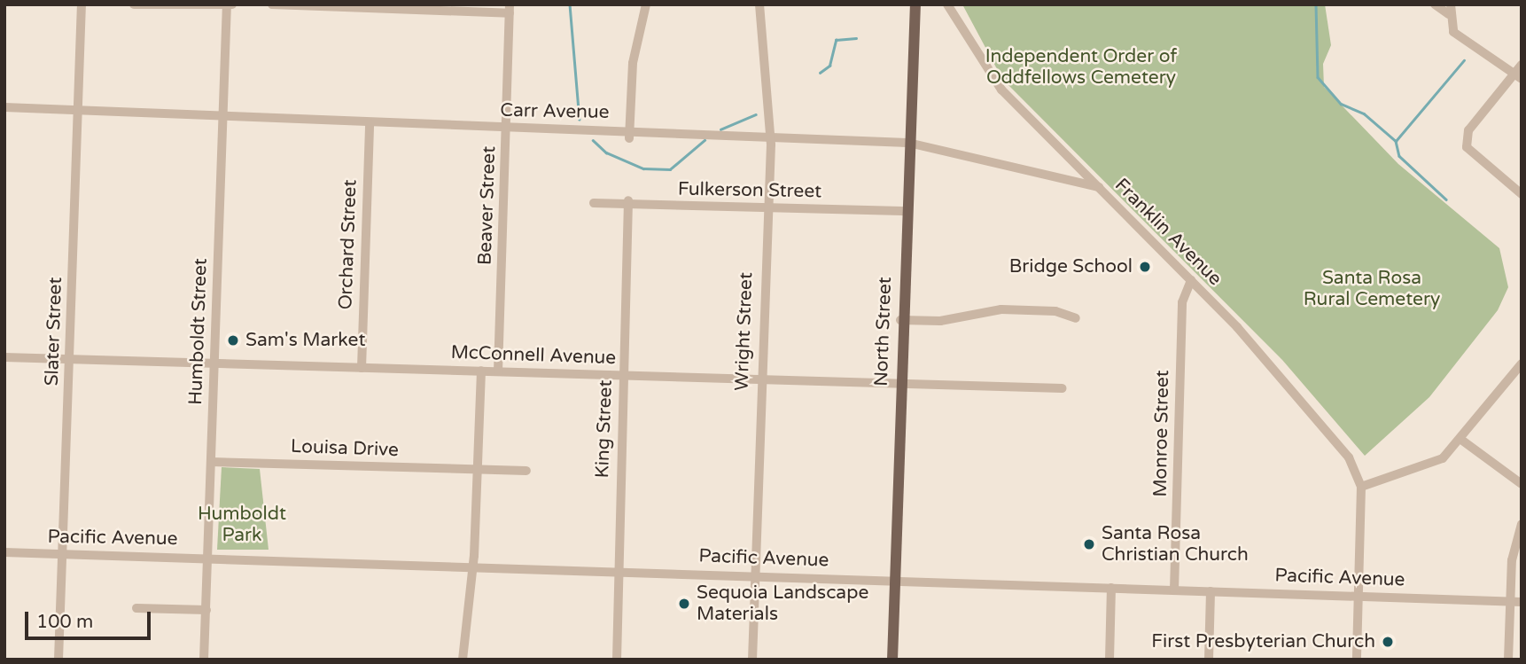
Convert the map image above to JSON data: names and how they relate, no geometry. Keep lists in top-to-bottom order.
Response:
{
  "streets": {
    "main road": ["North Street"],
    "street": [
      "Carr Avenue",
      "Fulkerson Street",
      "Beaver Street",
      "Franklin Avenue",
      "Orchard Street",
      "Slater Street",
      "Humboldt Street",
      "Wright Street",
      "McConnell Avenue",
      "King Street",
      "Monroe Street",
      "Louisa Drive",
      "Pacific Avenue"
    ]
  },
  "crossings": [
    ["Carr Avenue", "Beaver Street"],
    ["Carr Avenue", "Franklin Avenue"],
    ["Carr Avenue", "Orchard Street"],
    ["Carr Avenue", "Slater Street"],
    ["Carr Avenue", "Humboldt Street"],
    ["Carr Avenue", "Wright Street"],
    ["Carr Avenue", "North Street"],
    ["Fulkerson Street", "Wright Street"],
    ["Fulkerson Street", "North Street"],
    ["Fulkerson Street", "King Street"],
    ["Beaver Street", "McConnell Avenue"],
    ["Franklin Avenue", "Monroe Street"],
    ["Orchard Street", "McConnell Avenue"],
    ["Slater Street", "McConnell Avenue"],
    ["Slater Street", "Pacific Avenue"],
    ["Humboldt Street", "McConnell Avenue"],
    ["Humboldt Street", "Louisa Drive"],
    ["Humboldt Street", "Pacific Avenue"],
    ["Wright Street", "McConnell Avenue"],
    ["Wright Street", "Pacific Avenue"],
    ["North Street", "McConnell Avenue"],
    ["North Street", "Pacific Avenue"],
    ["McConnell Avenue", "King Street"],
    ["King Street", "Pacific Avenue"],
    ["Monroe Street", "Pacific Avenue"]
  ],
  "parks": ["Independent Order of Oddfellows Cemetery", "Santa Rosa Rural Cemetery", "Humboldt Park"],
  "places": [
    "Bridge School",
    "Sam's Market",
    "Santa Rosa Christian Church",
    "Sequoia Landscape Materials",
    "First Presbyterian Church"
  ],
  "scale_bar": "100 m"
}
